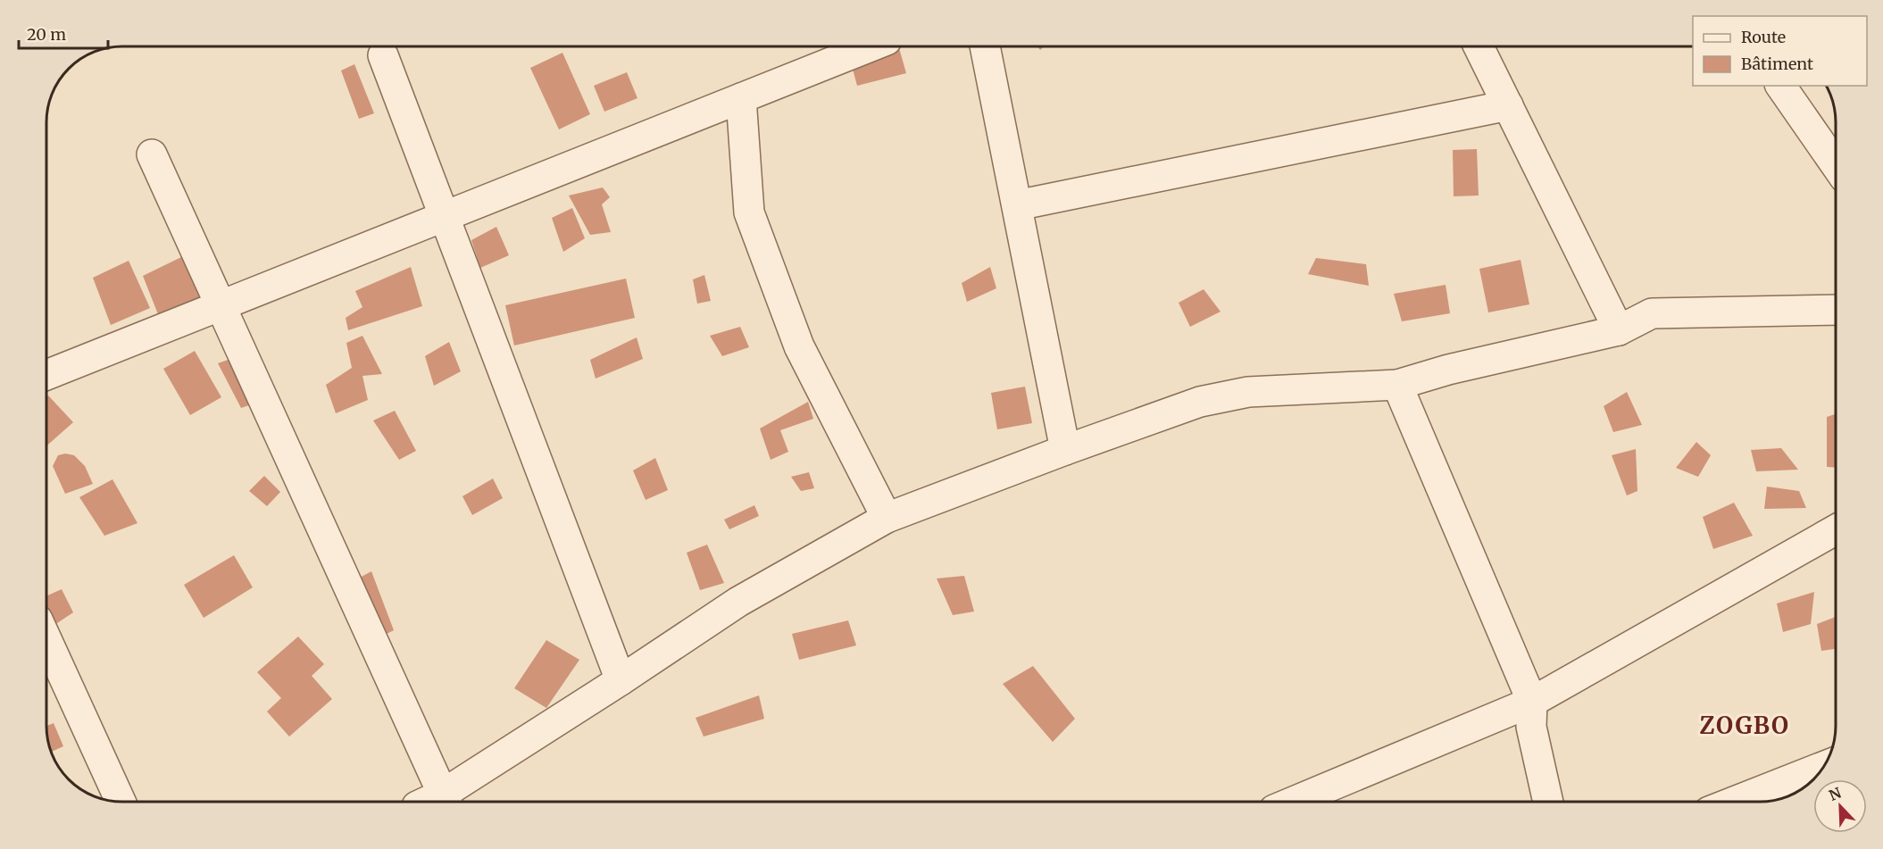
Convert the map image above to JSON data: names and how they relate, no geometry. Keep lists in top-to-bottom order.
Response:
{
  "districts": ["ZOGBO"],
  "legend": ["Route", "Bâtiment"],
  "scale_bar": "20 m",
  "north": "top left"
}
